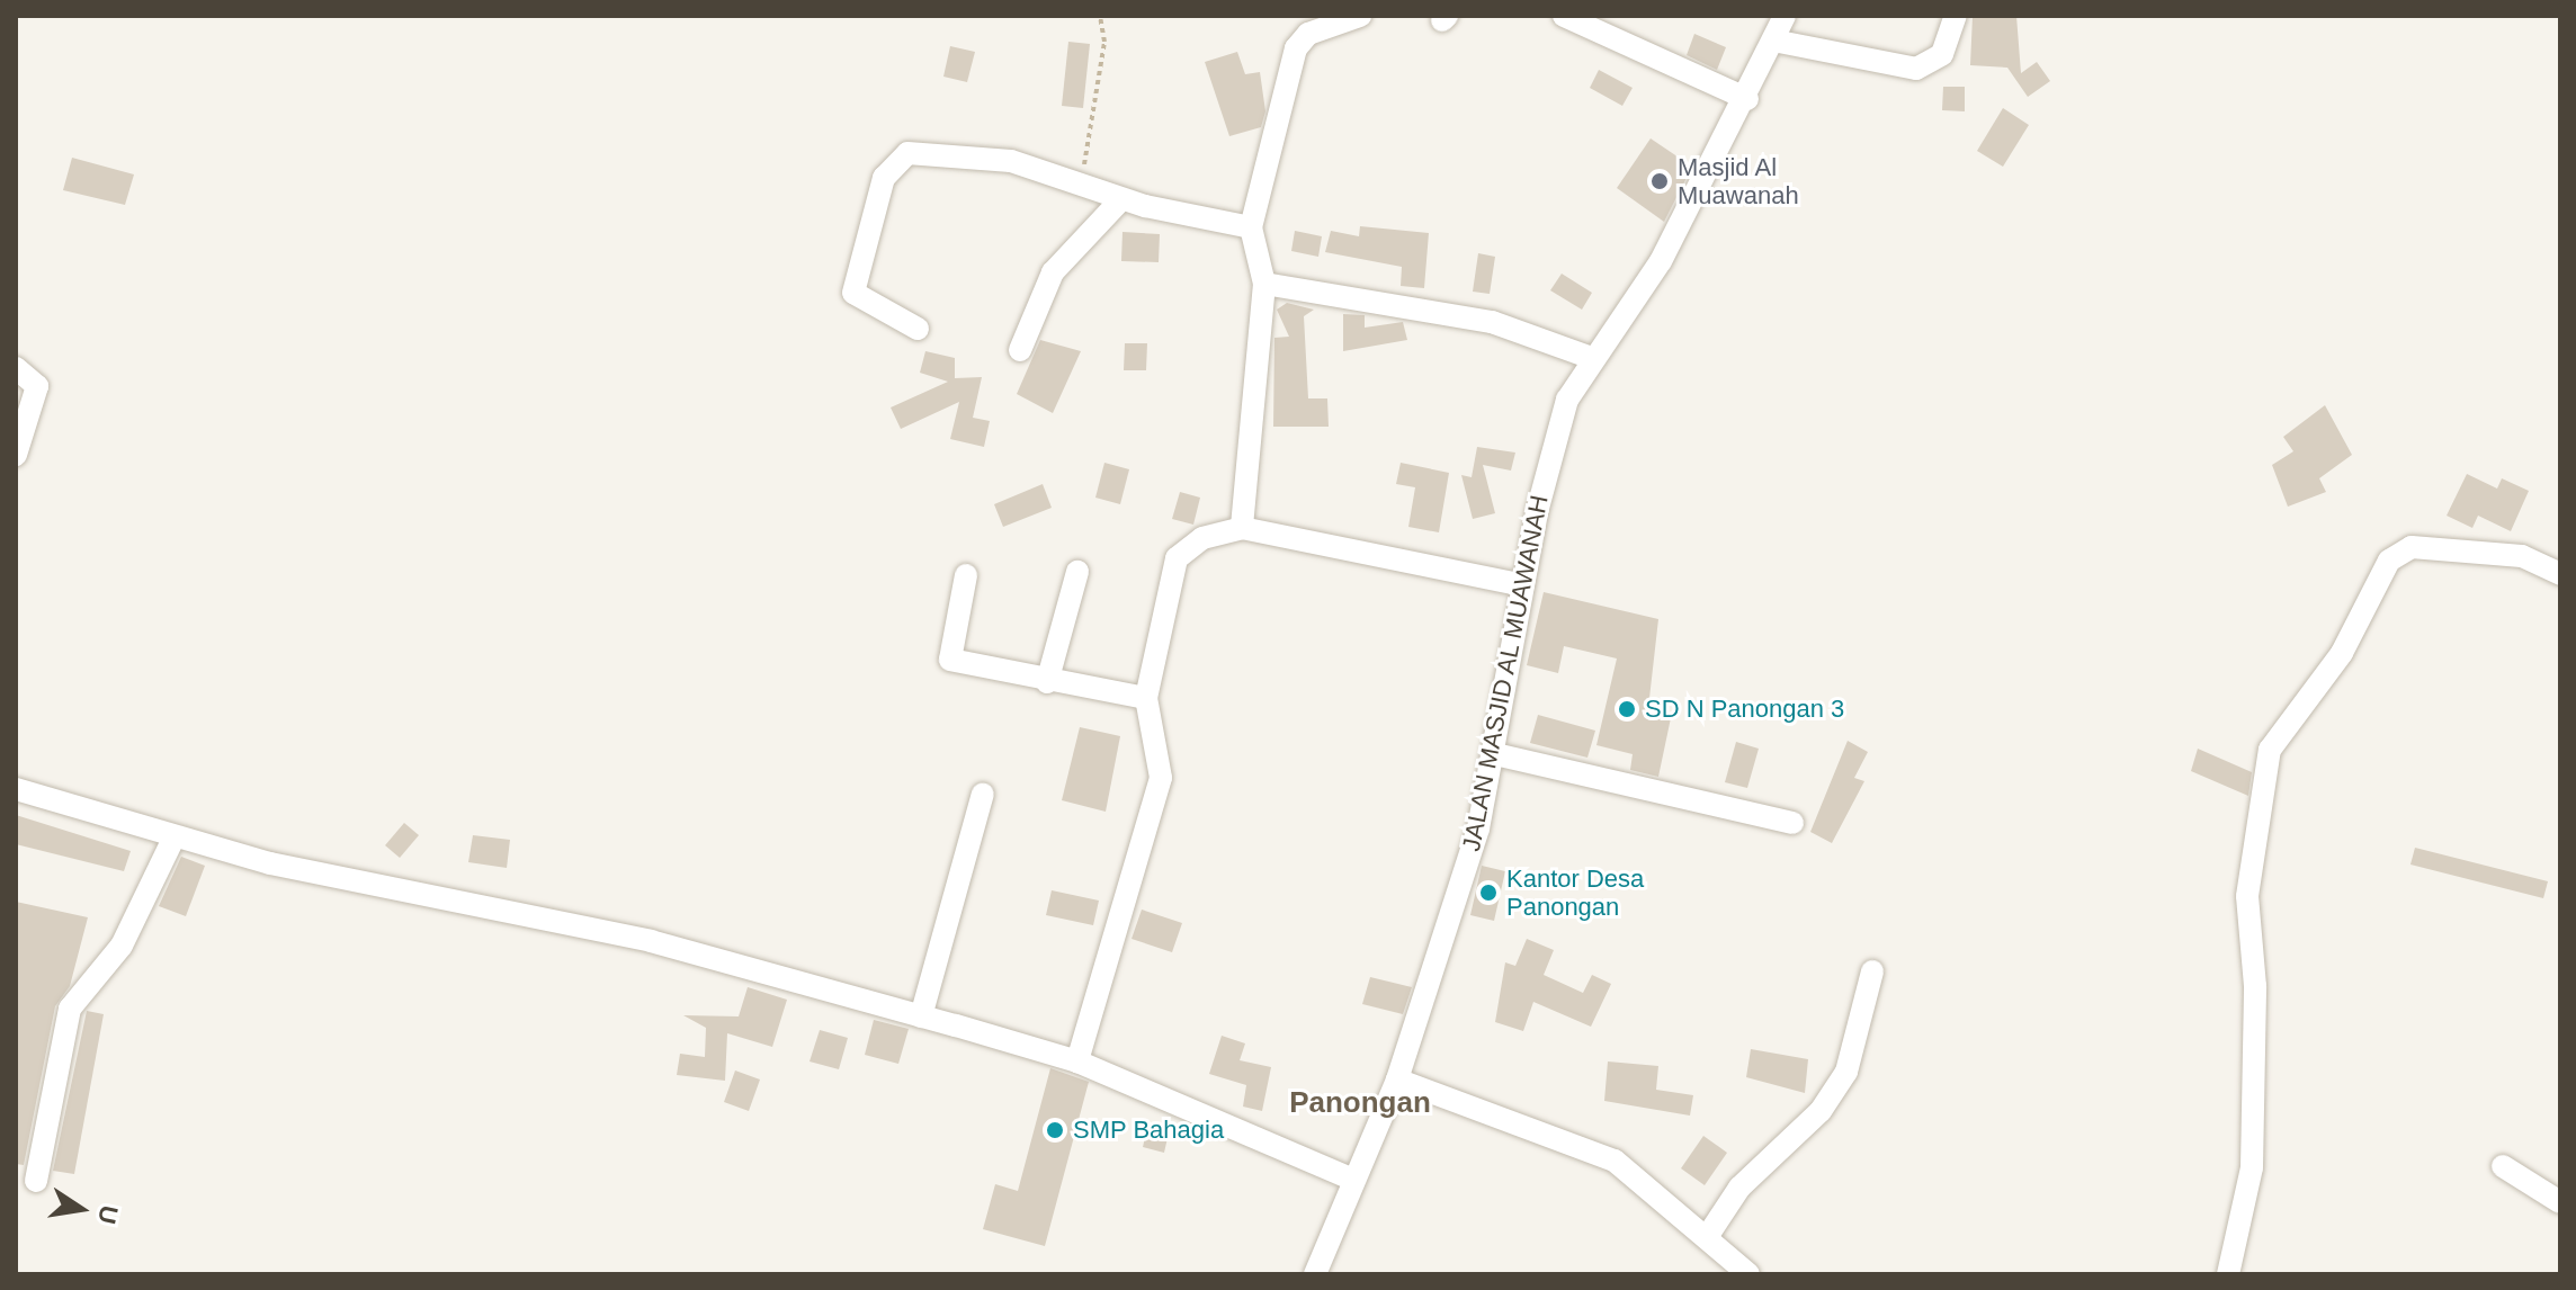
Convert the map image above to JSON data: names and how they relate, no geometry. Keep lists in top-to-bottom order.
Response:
{
  "streets": {
    "street": ["JALAN MASJID AL MUAWANAH"]
  },
  "districts": ["Panongan"],
  "places": [
    "Masjid Al Muawanah",
    "SD N Panongan 3",
    "Kantor Desa Panongan",
    "SMP Bahagia"
  ],
  "north": "right"
}
